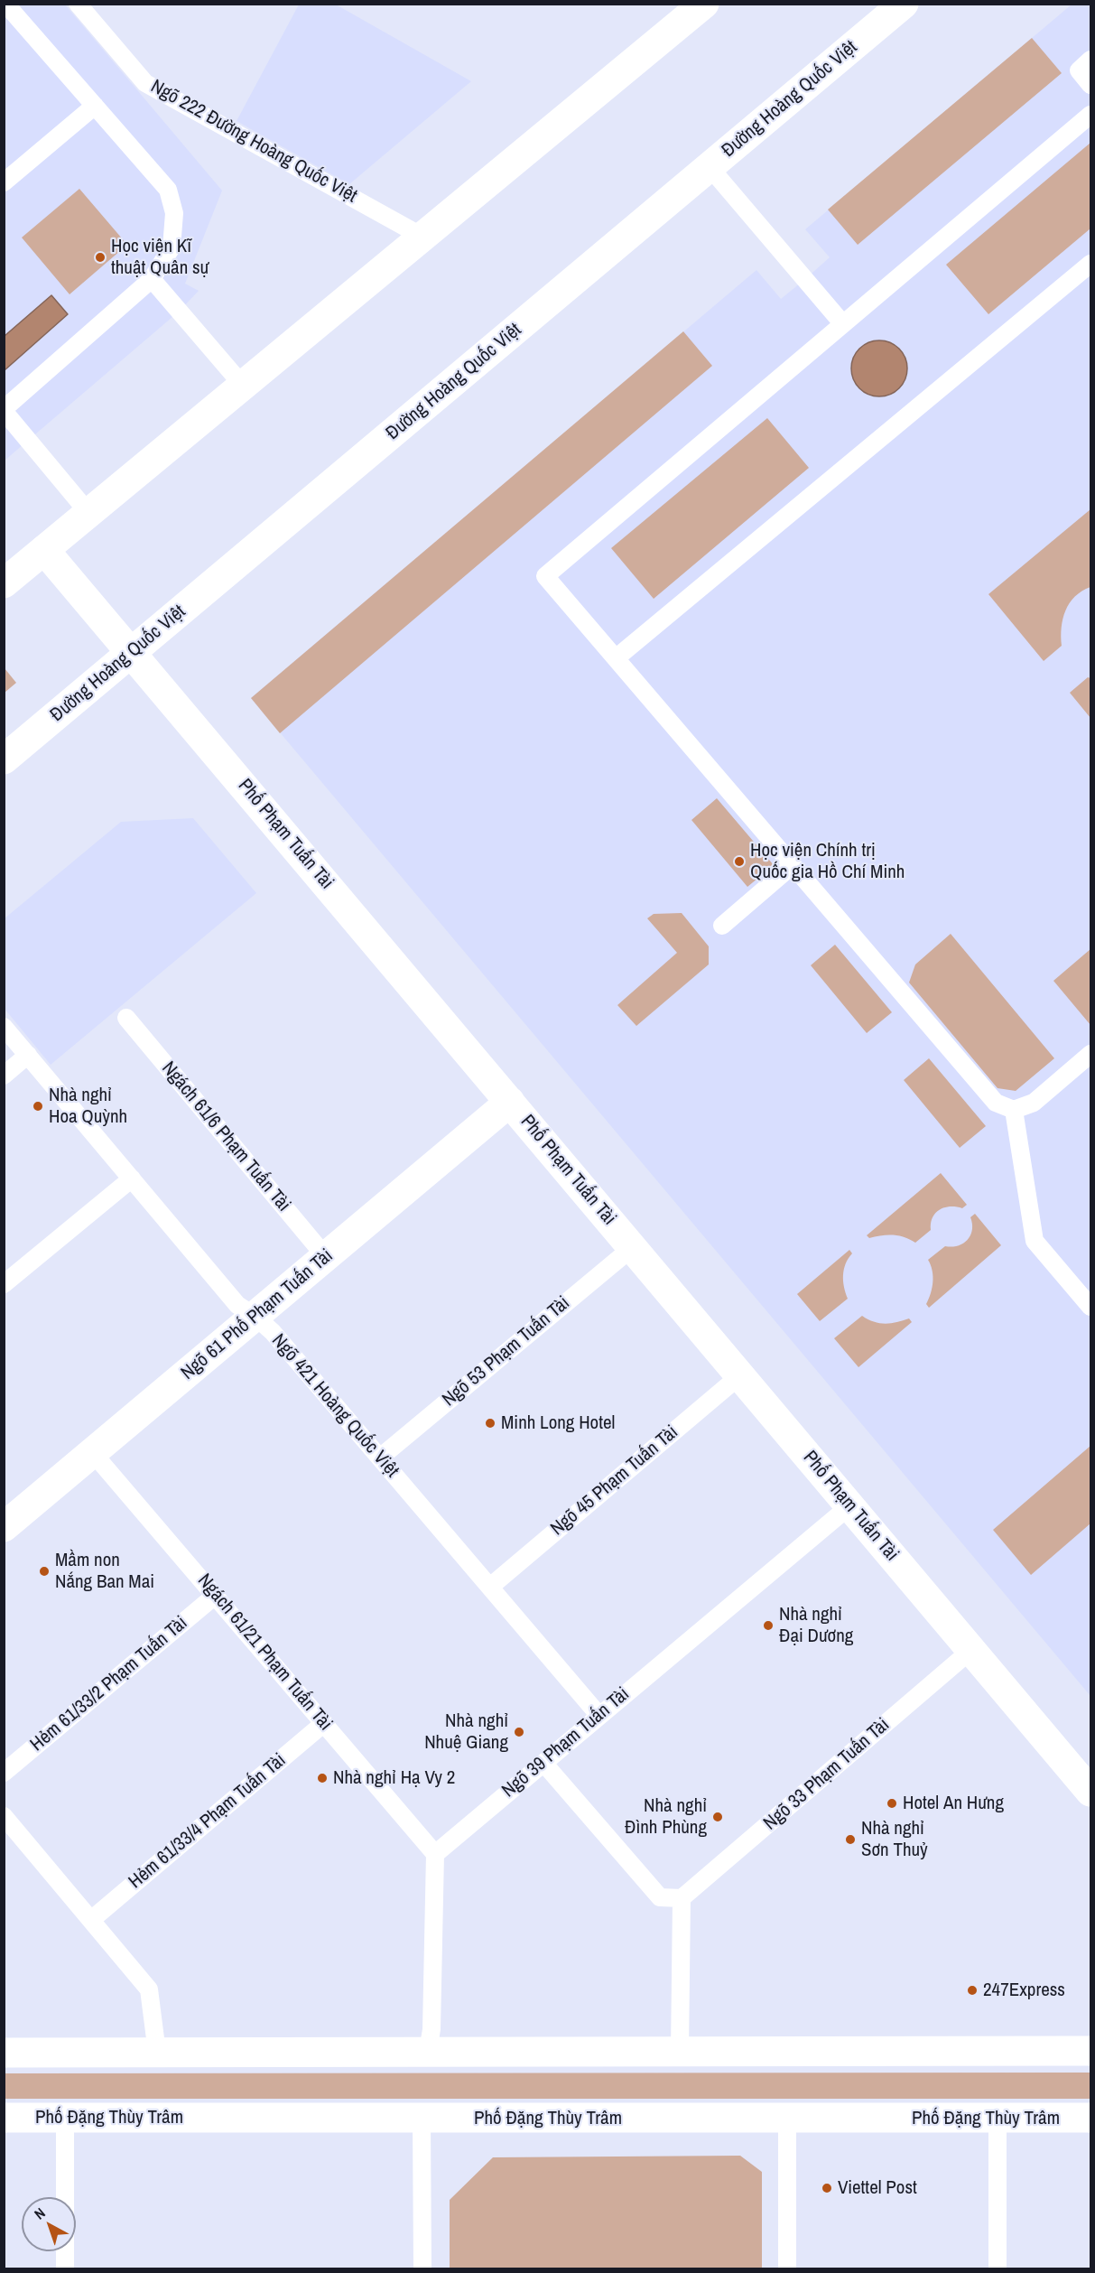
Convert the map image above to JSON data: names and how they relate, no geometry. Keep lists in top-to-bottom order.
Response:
{
  "streets": {
    "street": [
      "Đường Hoàng Quốc Việt",
      "Phố Phạm Tuấn Tài",
      "Ngõ 61 Phố Phạm Tuấn Tài",
      "Phố Đặng Thùy Trâm"
    ],
    "lane": [
      "Ngõ 222 Đường Hoàng Quốc Việt",
      "Ngách 61/6 Phạm Tuấn Tài",
      "Ngõ 53 Phạm Tuấn Tài",
      "Ngõ 421 Hoàng Quốc Việt",
      "Ngõ 45 Phạm Tuấn Tài",
      "Ngách 61/21 Phạm Tuấn Tài",
      "Hẻm 61/33/2 Phạm Tuấn Tài",
      "Ngõ 39 Phạm Tuấn Tài",
      "Ngõ 33 Phạm Tuấn Tài",
      "Hẻm 61/33/4 Phạm Tuấn Tài"
    ]
  },
  "crossings": [
    ["Đường Hoàng Quốc Việt", "Phố Phạm Tuấn Tài"],
    ["Phố Phạm Tuấn Tài", "Ngõ 61 Phố Phạm Tuấn Tài"],
    ["Phố Phạm Tuấn Tài", "Ngõ 53 Phạm Tuấn Tài"],
    ["Phố Phạm Tuấn Tài", "Ngõ 45 Phạm Tuấn Tài"],
    ["Phố Phạm Tuấn Tài", "Ngõ 39 Phạm Tuấn Tài"],
    ["Phố Phạm Tuấn Tài", "Ngõ 33 Phạm Tuấn Tài"],
    ["Ngách 61/6 Phạm Tuấn Tài", "Ngõ 61 Phố Phạm Tuấn Tài"],
    ["Ngõ 61 Phố Phạm Tuấn Tài", "Ngõ 421 Hoàng Quốc Việt"],
    ["Ngõ 61 Phố Phạm Tuấn Tài", "Ngách 61/21 Phạm Tuấn Tài"],
    ["Ngõ 53 Phạm Tuấn Tài", "Ngõ 421 Hoàng Quốc Việt"],
    ["Ngõ 421 Hoàng Quốc Việt", "Ngõ 45 Phạm Tuấn Tài"],
    ["Ngõ 421 Hoàng Quốc Việt", "Ngõ 39 Phạm Tuấn Tài"],
    ["Ngách 61/21 Phạm Tuấn Tài", "Hẻm 61/33/2 Phạm Tuấn Tài"],
    ["Ngách 61/21 Phạm Tuấn Tài", "Ngõ 39 Phạm Tuấn Tài"],
    ["Ngách 61/21 Phạm Tuấn Tài", "Hẻm 61/33/4 Phạm Tuấn Tài"]
  ],
  "places": [
    "Học viện Kĩ thuật Quân sự",
    "Học viện Chính trị Quốc gia Hồ Chí Minh",
    "Nhà nghỉ Hoa Quỳnh",
    "Minh Long Hotel",
    "Mầm non Nắng Ban Mai",
    "Nhà nghỉ Đại Dương",
    "Nhà nghỉ Nhuệ Giang",
    "Nhà nghỉ Hạ Vy 2",
    "Hotel An Hưng",
    "Nhà nghỉ Đình Phùng",
    "Nhà nghỉ Sơn Thuỷ",
    "247Express",
    "Viettel Post"
  ],
  "north": "top left"
}
